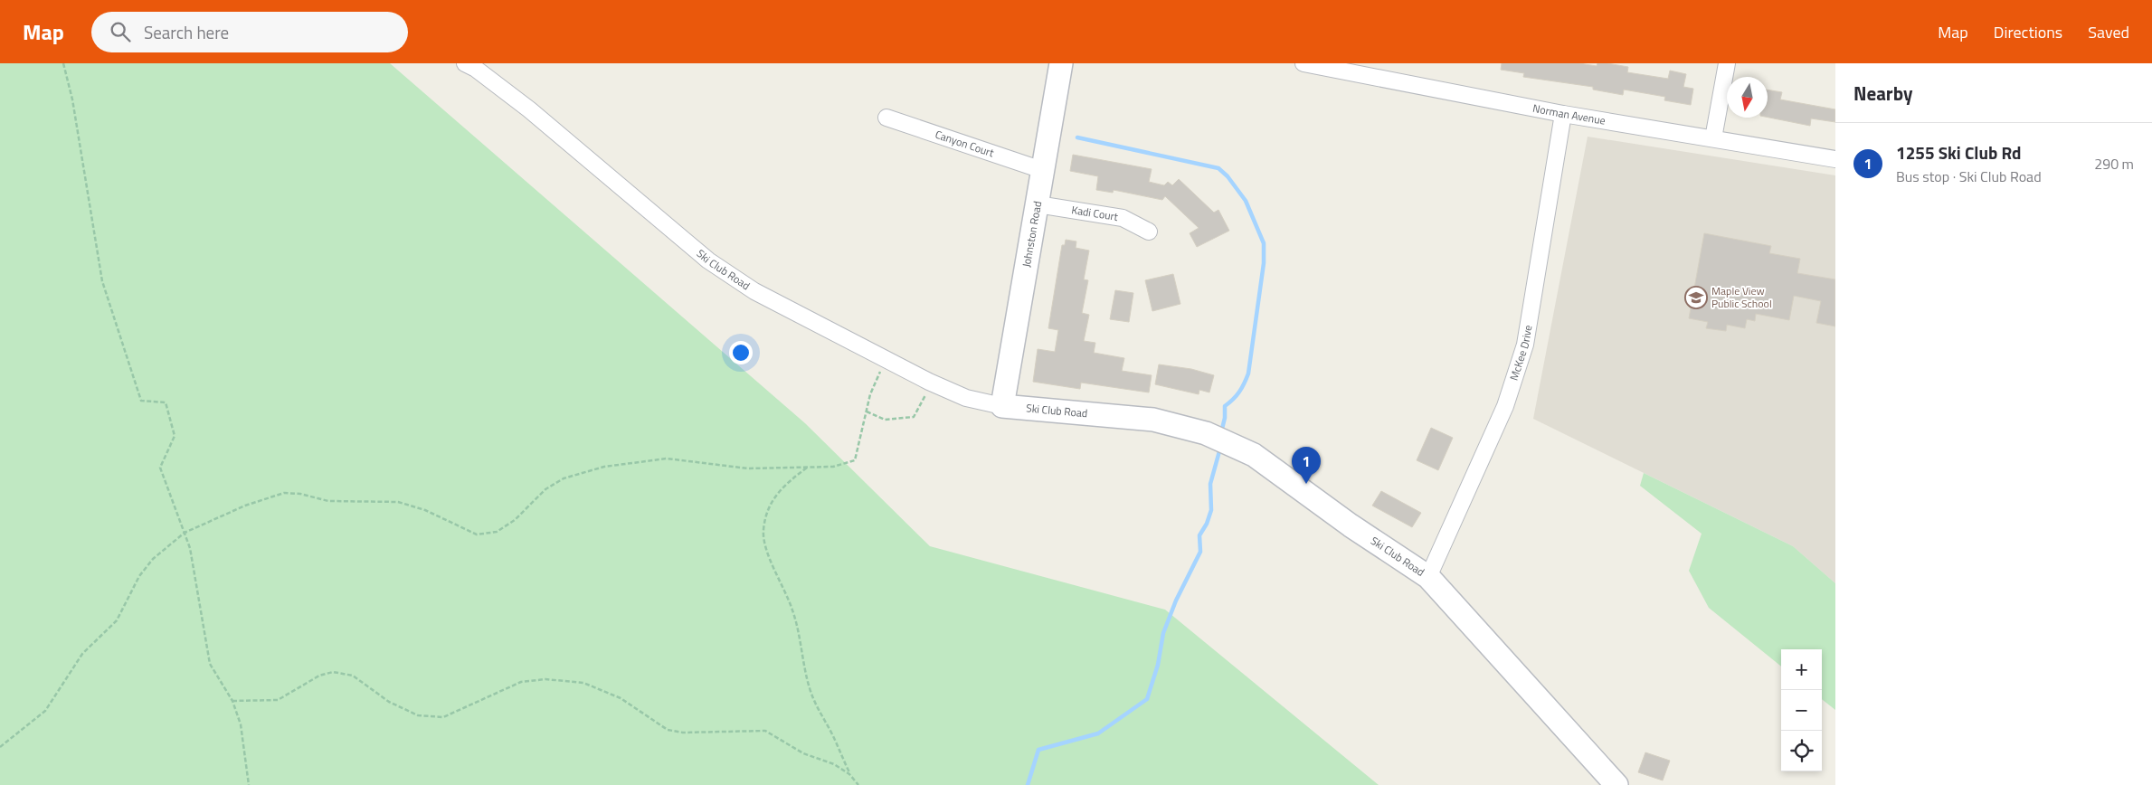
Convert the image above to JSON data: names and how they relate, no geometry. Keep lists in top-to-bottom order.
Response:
{
  "streets": {
    "street": [
      "Norman Avenue",
      "Canyon Court",
      "Kadi Court",
      "Johnston Road",
      "Ski Club Road",
      "McKee Drive"
    ]
  },
  "crossings": [
    ["Norman Avenue", "McKee Drive"],
    ["Canyon Court", "Johnston Road"],
    ["Kadi Court", "Johnston Road"],
    ["Johnston Road", "Ski Club Road"],
    ["Ski Club Road", "McKee Drive"]
  ],
  "places": {
    "school or university": ["Maple View Public School"]
  },
  "north": "bottom",
  "page": {
    "header": "Map",
    "search": "Search here",
    "nav": ["Map", "Directions", "Saved"],
    "heading": "Nearby",
    "list": [
      {
        "mark": "1",
        "name": "1255 Ski Club Rd",
        "note": "Bus stop · Ski Club Road",
        "value": "290 m"
      }
    ],
    "pins": "1",
    "map_buttons": ["+", "−"]
  }
}
